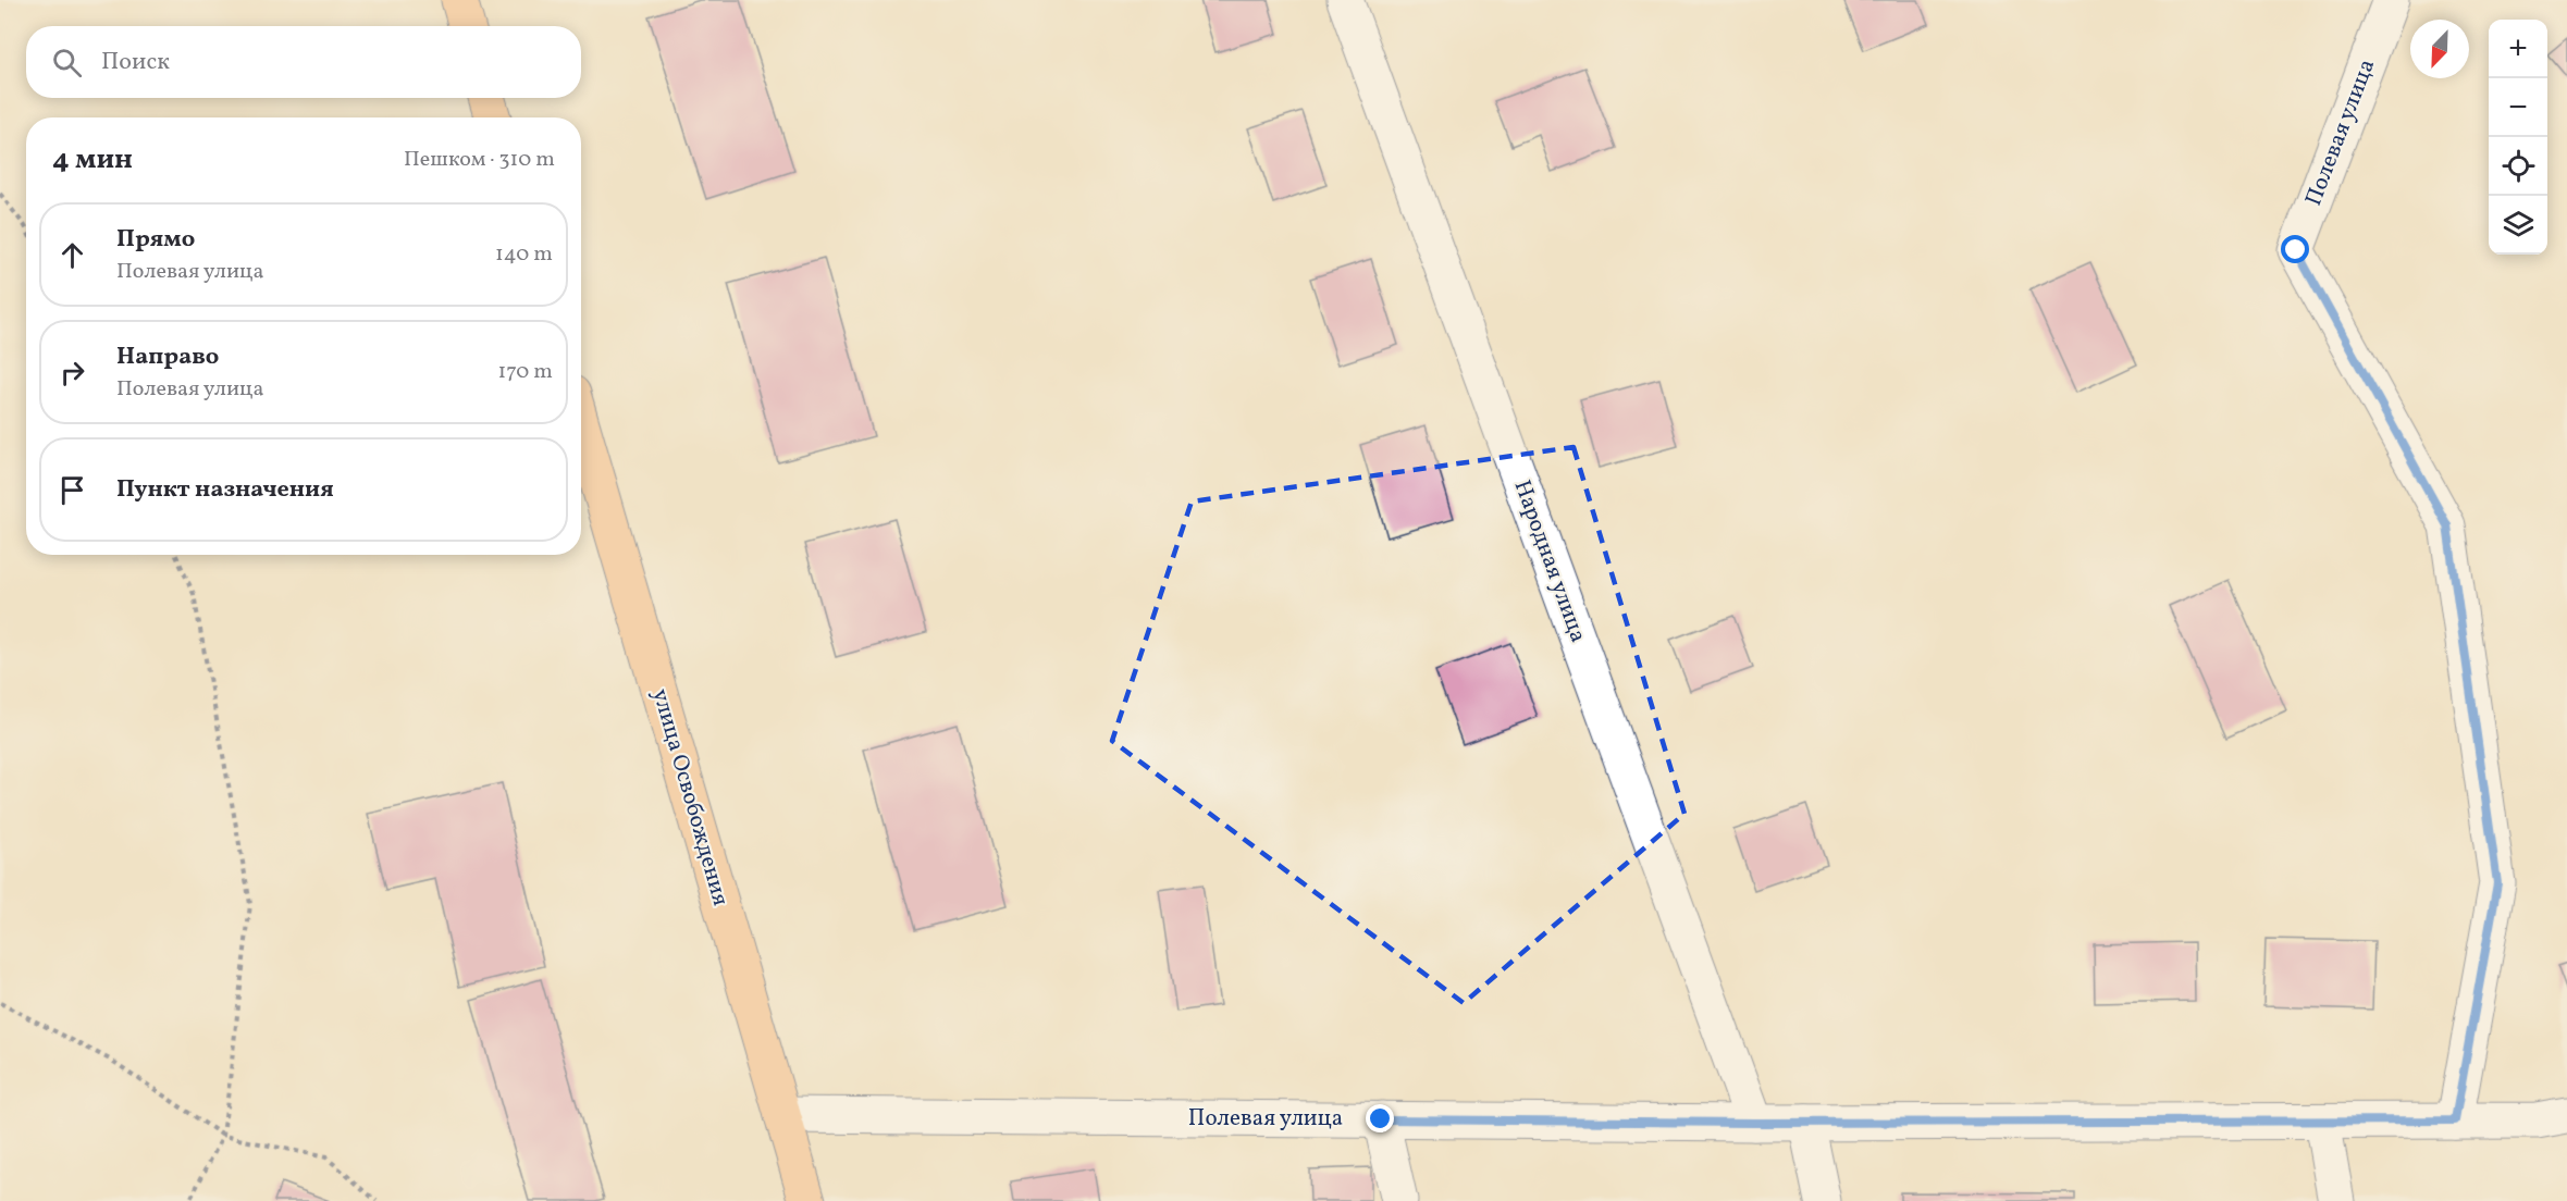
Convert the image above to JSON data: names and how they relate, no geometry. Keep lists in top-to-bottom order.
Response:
{
  "streets": {
    "main road": ["улица Освобождения"],
    "street": ["Полевая улица", "Народная улица"]
  },
  "crossings": [
    ["Полевая улица", "Народная улица"],
    ["Полевая улица", "улица Освобождения"]
  ],
  "north": "bottom left",
  "page": {
    "map_buttons": ["+", "−"],
    "search": "Поиск",
    "heading": ["4 мин", "Пешком · 310 m"],
    "list": [
      ["Прямо", "Полевая улица", "140 m"],
      ["Направо", "Полевая улица", "170 m"],
      "Пункт назначения"
    ]
  }
}
